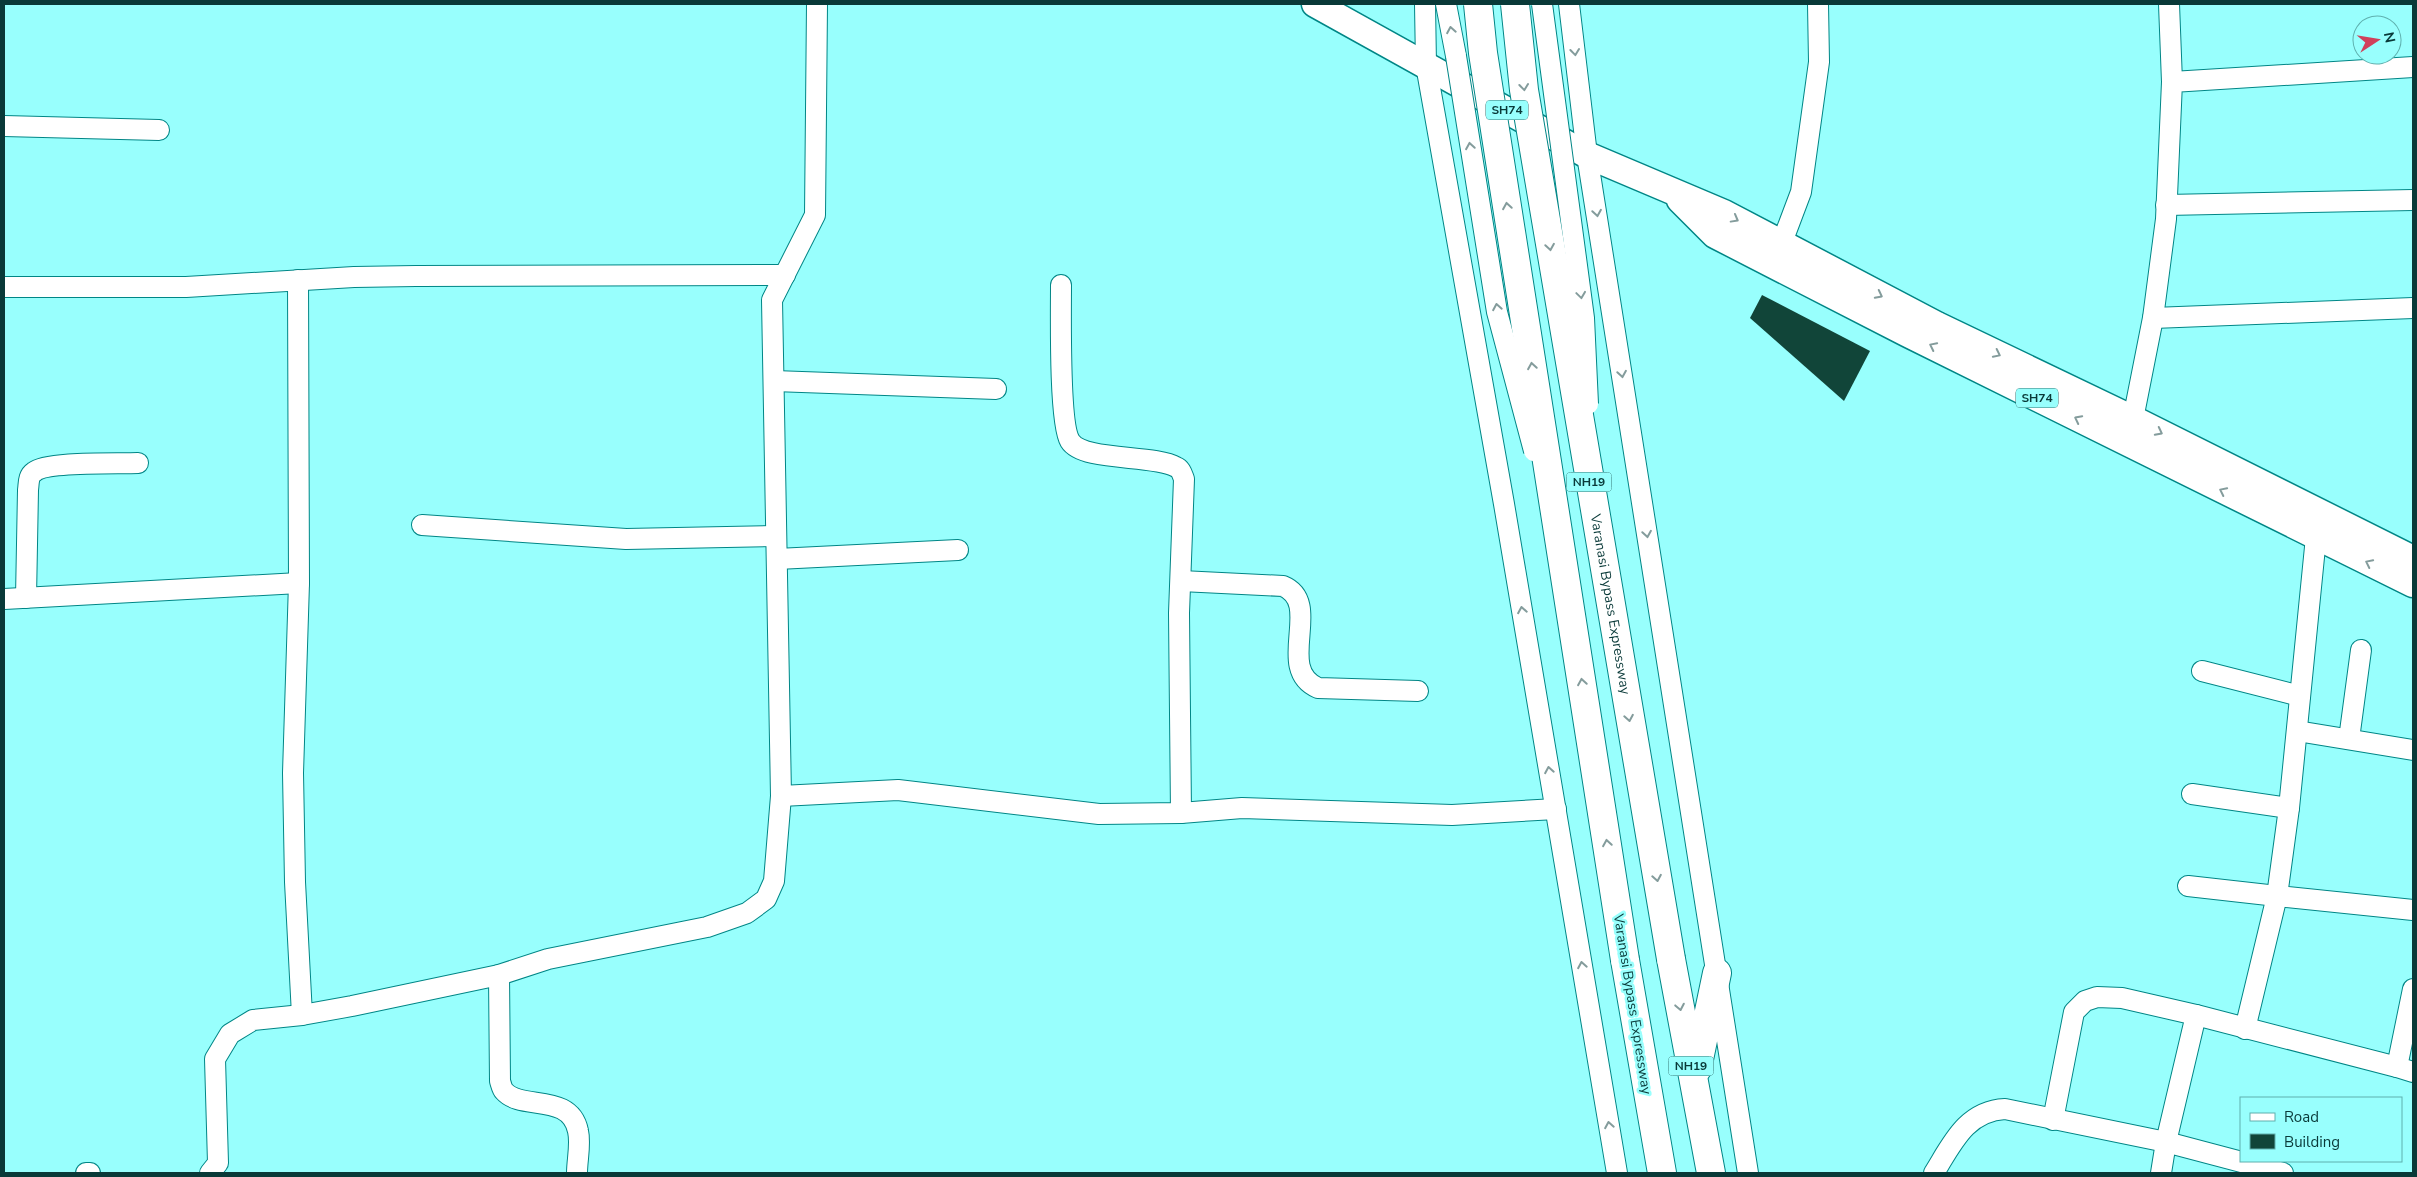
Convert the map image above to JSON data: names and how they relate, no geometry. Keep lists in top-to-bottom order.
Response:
{
  "streets": {
    "highway": ["NH19", "Varanasi Bypass Expressway"],
    "main road": ["SH74"]
  },
  "legend": ["Road", "Building"],
  "north": "right"
}
